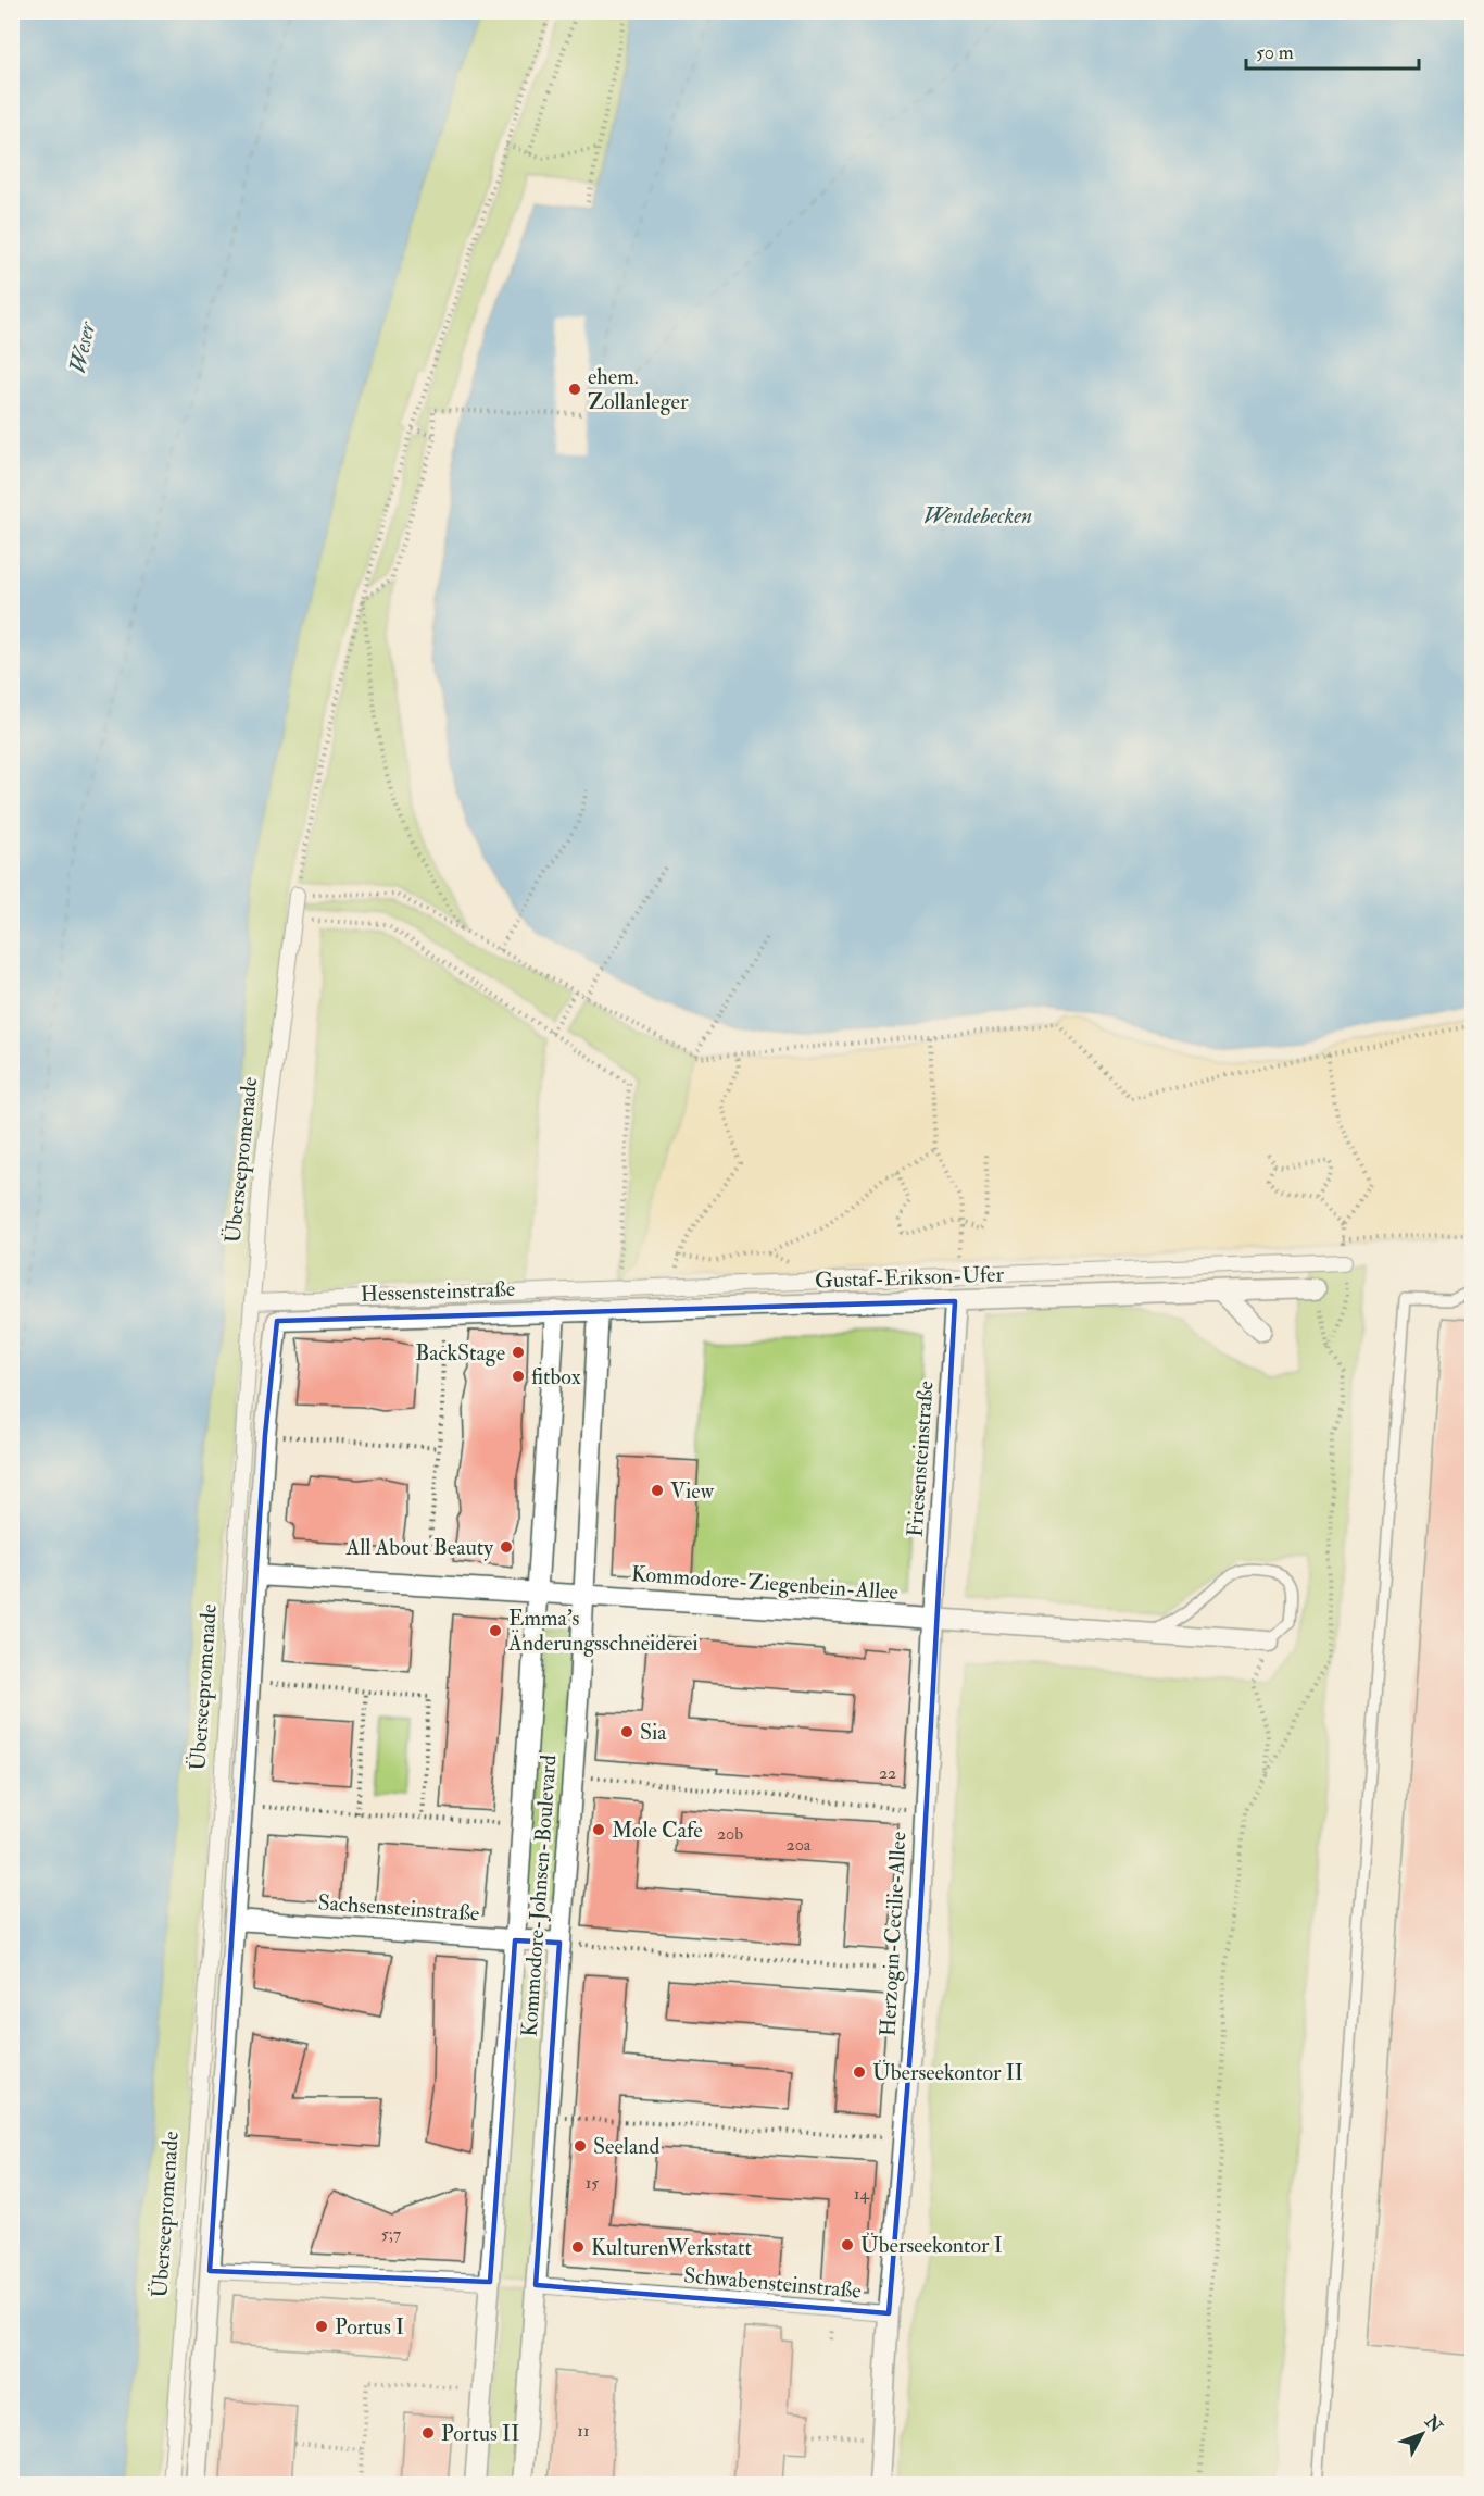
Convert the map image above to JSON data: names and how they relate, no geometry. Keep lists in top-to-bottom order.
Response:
{
  "streets": {
    "street": [
      "Überseepromenade",
      "Gustaf-Erikson-Ufer",
      "Hessensteinstraße",
      "Friesensteinstraße",
      "Kommodore-Ziegenbein-Allee",
      "Kommodore-Johnsen-Boulevard",
      "Sachsensteinstraße",
      "Herzogin-Cecilie-Allee",
      "Schwabensteinstraße"
    ]
  },
  "crossings": [
    ["Gustaf-Erikson-Ufer", "Hessensteinstraße"],
    ["Gustaf-Erikson-Ufer", "Friesensteinstraße"],
    ["Gustaf-Erikson-Ufer", "Kommodore-Johnsen-Boulevard"],
    ["Hessensteinstraße", "Kommodore-Johnsen-Boulevard"],
    ["Friesensteinstraße", "Kommodore-Ziegenbein-Allee"],
    ["Friesensteinstraße", "Herzogin-Cecilie-Allee"],
    ["Kommodore-Ziegenbein-Allee", "Kommodore-Johnsen-Boulevard"],
    ["Kommodore-Ziegenbein-Allee", "Herzogin-Cecilie-Allee"],
    ["Kommodore-Johnsen-Boulevard", "Sachsensteinstraße"],
    ["Kommodore-Johnsen-Boulevard", "Schwabensteinstraße"],
    ["Herzogin-Cecilie-Allee", "Schwabensteinstraße"]
  ],
  "water": ["Weser", "Wendebecken"],
  "places": [
    "ehem. Zollanleger",
    "BackStage",
    "fitbox",
    "View",
    "All About Beauty",
    "Emma’s Änderungsschneiderei",
    "Sia",
    "Mole Cafe",
    "Überseekontor II",
    "Seeland",
    "Überseekontor I",
    "KulturenWerkstatt",
    "Portus I",
    "Portus II"
  ],
  "house_numbers": [
    "22",
    "20b",
    "20a",
    "15",
    "14",
    "5;7",
    "11"
  ],
  "scale_bar": "50 m",
  "north": "top right"
}
